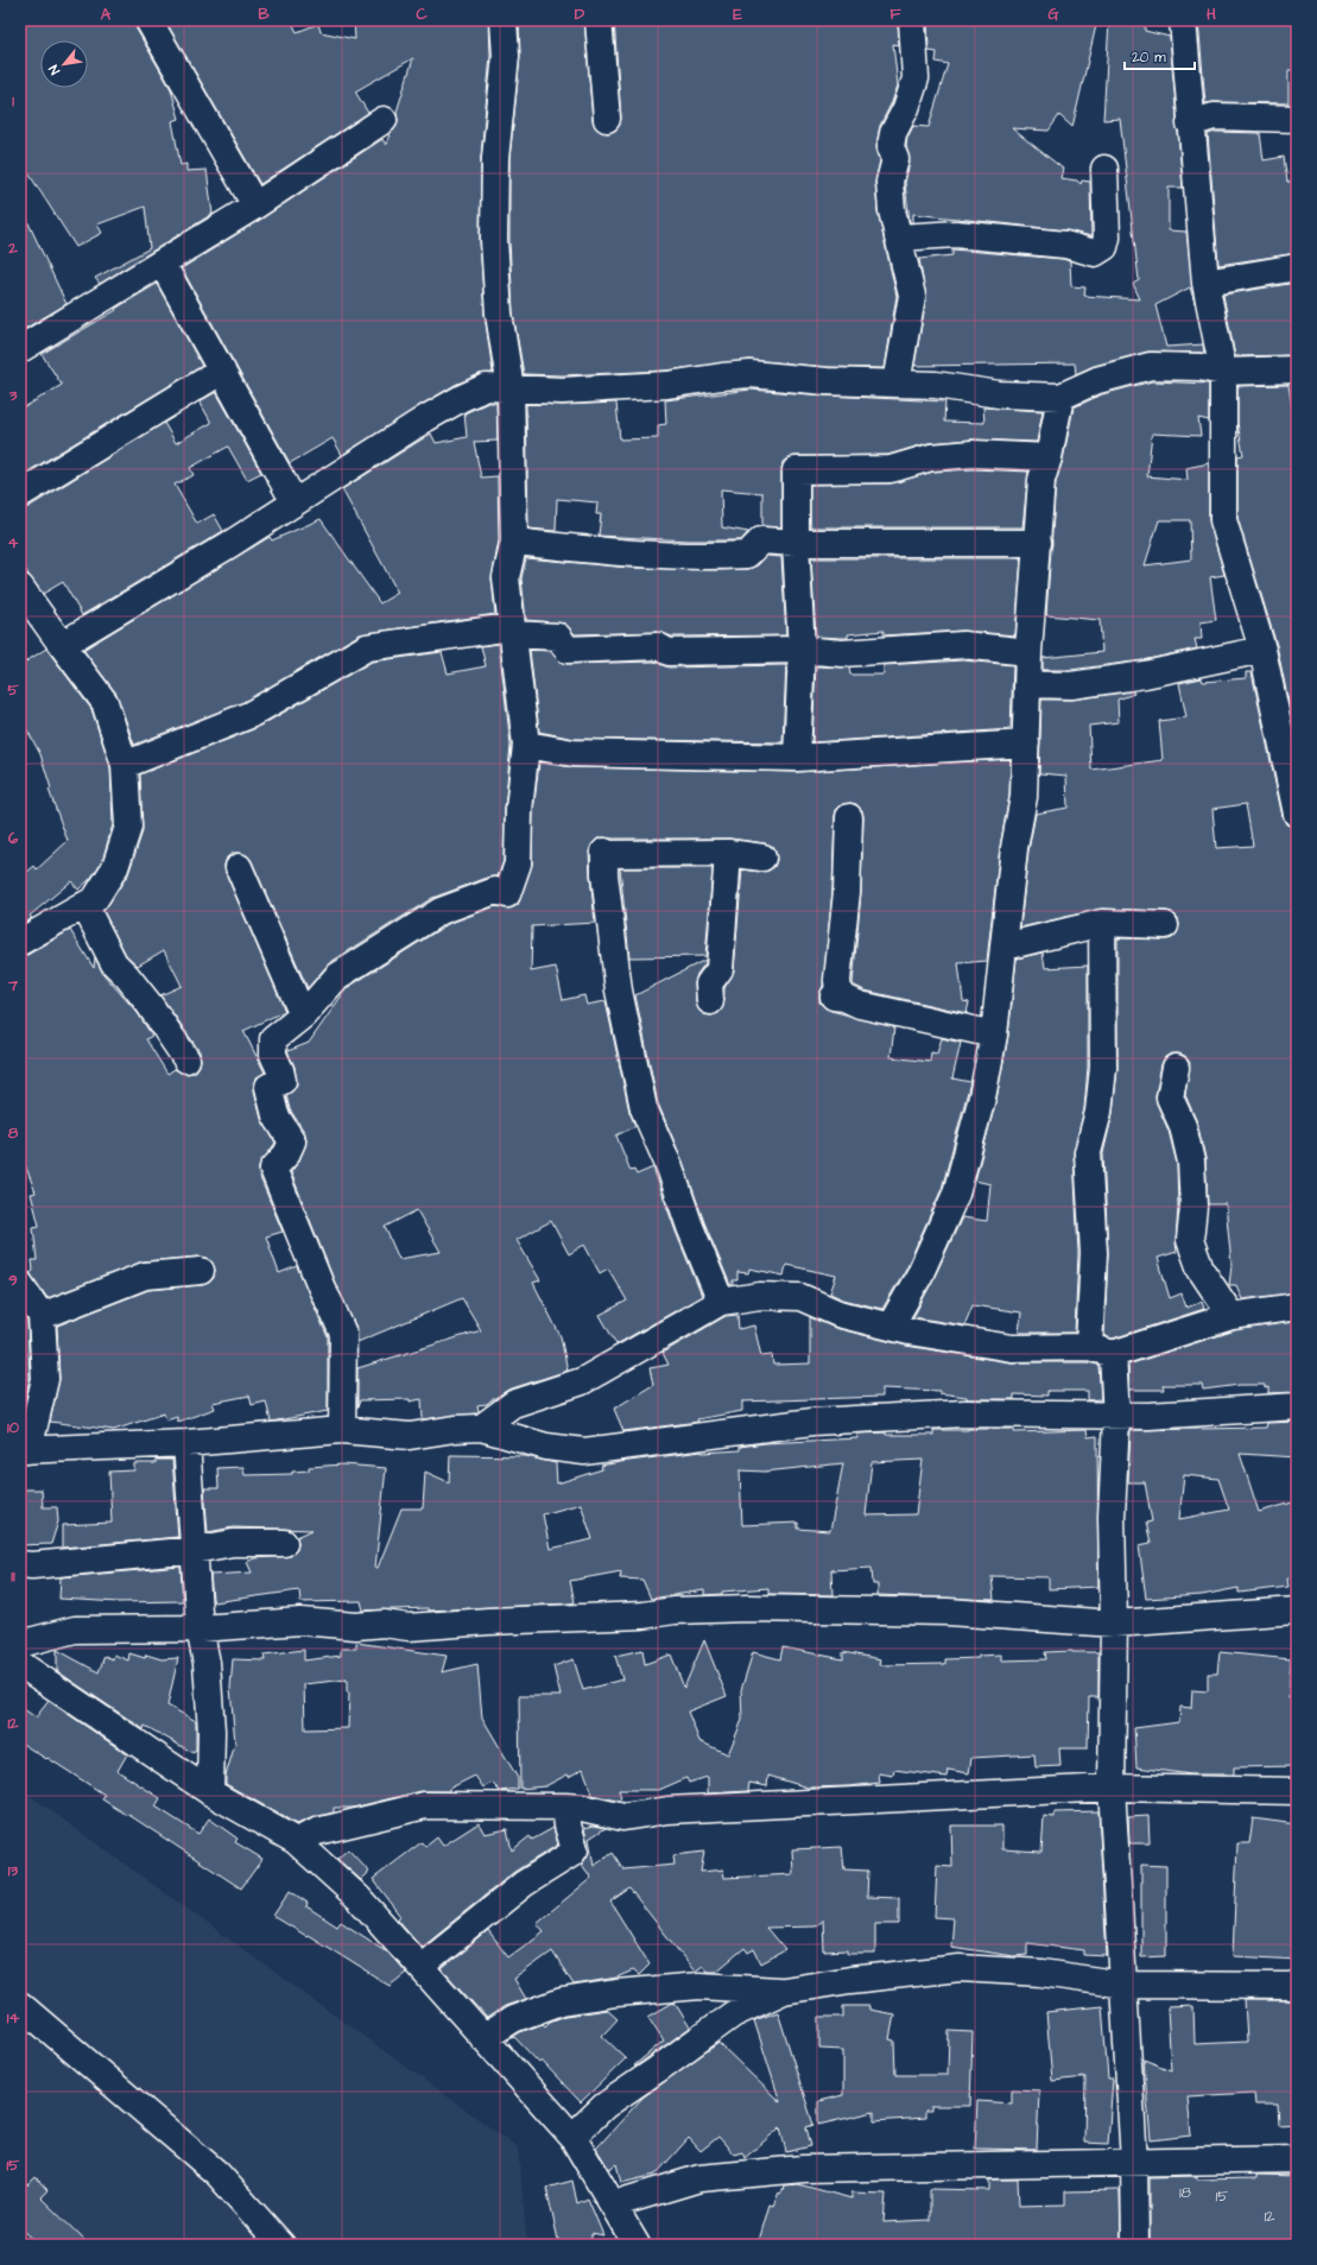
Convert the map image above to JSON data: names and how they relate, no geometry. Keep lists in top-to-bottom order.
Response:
{
  "house_numbers": ["18", "15", "12"],
  "scale_bar": "20 m",
  "north": "bottom left",
  "grid": {
    "columns": [
      "A",
      "B",
      "C",
      "D",
      "E",
      "F",
      "G",
      "H"
    ],
    "rows": [
      "1",
      "2",
      "3",
      "4",
      "5",
      "6",
      "7",
      "8",
      "9",
      "10",
      "11",
      "12",
      "13",
      "14",
      "15"
    ]
  }
}
